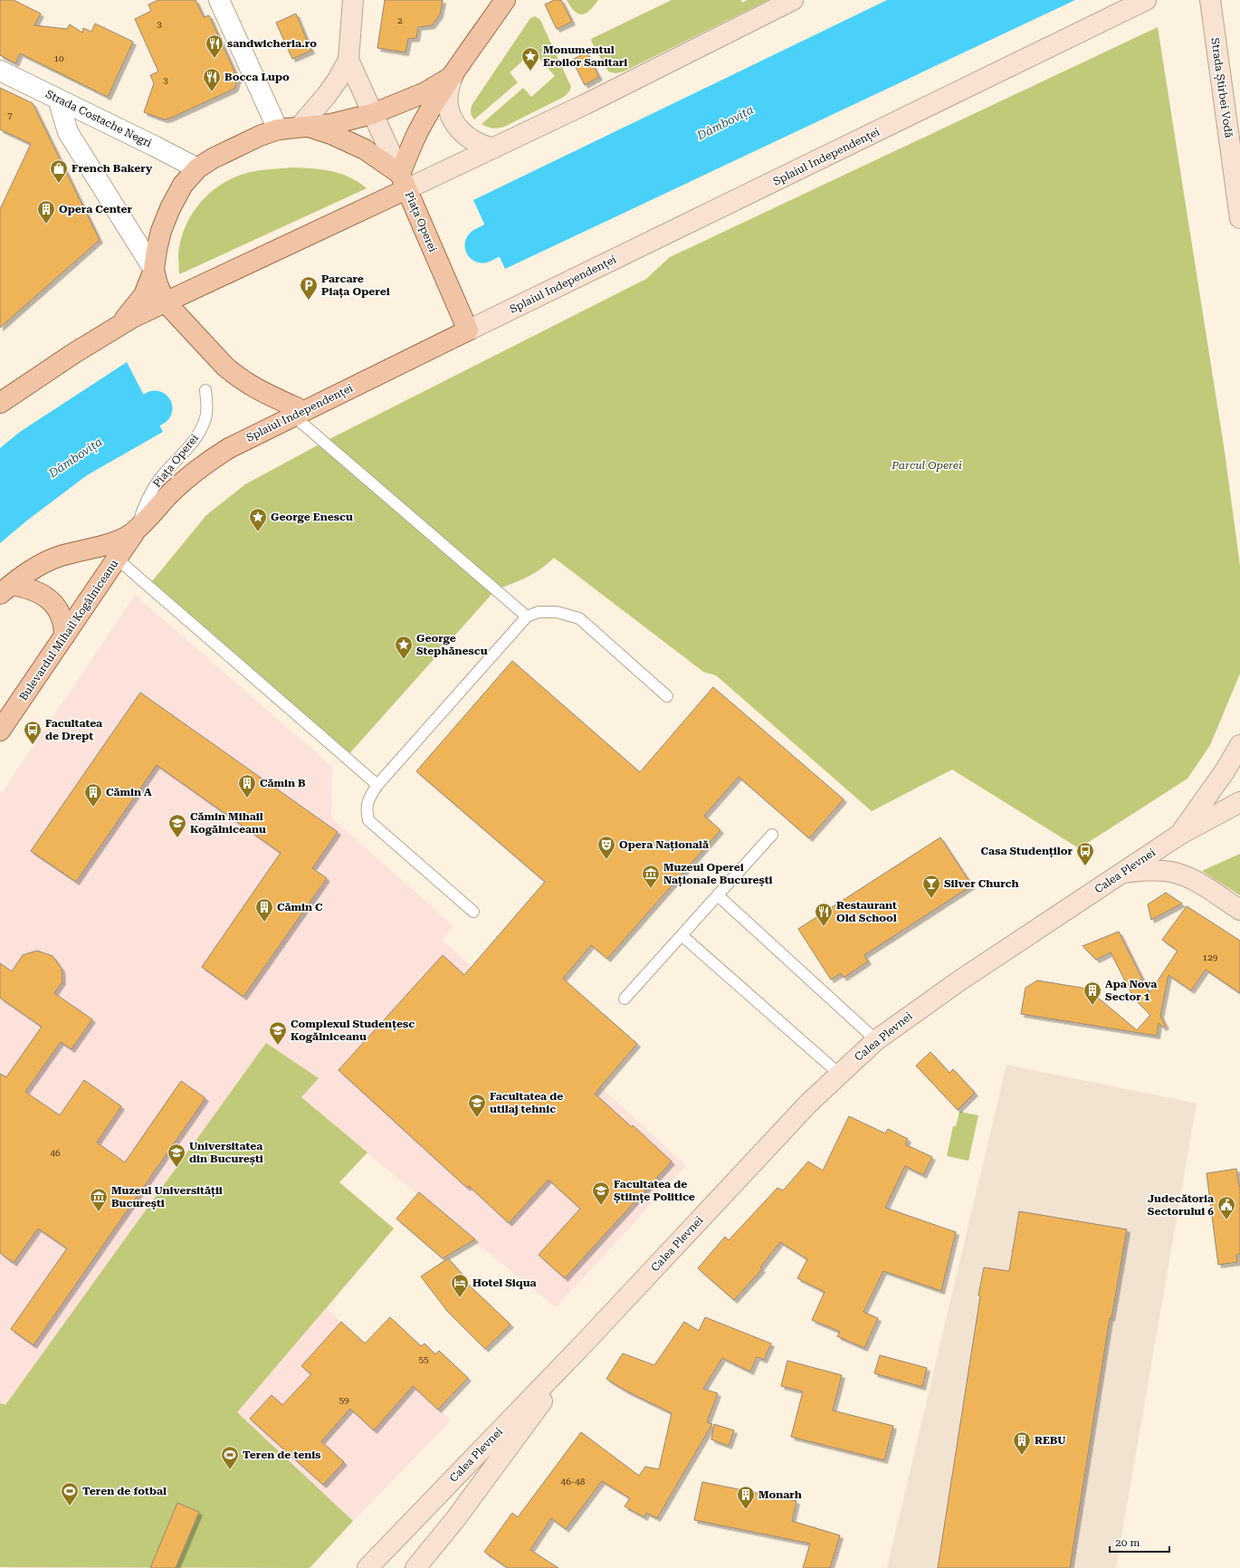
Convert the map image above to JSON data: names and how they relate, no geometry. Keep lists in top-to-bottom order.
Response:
{
  "streets": {
    "main road": [
      "Strada Știrbei Vodă",
      "Splaiul Independenței",
      "Piața Operei",
      "Bulevardul Mihail Kogălniceanu",
      "Calea Plevnei"
    ],
    "street": ["Strada Costache Negri"]
  },
  "crossings": [
    ["Splaiul Independenței", "Piața Operei"],
    ["Splaiul Independenței", "Bulevardul Mihail Kogălniceanu"],
    ["Piața Operei", "Bulevardul Mihail Kogălniceanu"]
  ],
  "water": ["Dâmbovița"],
  "parks": ["Parcul Operei"],
  "places": {
    "restaurant": ["sandwicheria.ro", "Bocca Lupo", "Restaurant Old School"],
    "place": ["Monumentul Eroilor Sanitari", "George Enescu", "George Stephănescu"],
    "shop": ["French Bakery"],
    "building": [
      "Opera Center",
      "Cămin B",
      "Cămin A",
      "Cămin C",
      "Apa Nova Sector 1",
      "REBU",
      "Monarh"
    ],
    "parking": ["Parcare Piața Operei"],
    "bus stop": ["Facultatea de Drept", "Casa Studenților"],
    "school or university": [
      "Cămin Mihail Kogălniceanu",
      "Complexul Studențesc Kogălniceanu",
      "Facultatea de utilaj tehnic",
      "Universitatea din București",
      "Facultatea de Științe Politice"
    ],
    "theatre": ["Opera Națională"],
    "museum": ["Muzeul Operei Naționale București", "Muzeul Universității București"],
    "bar": ["Silver Church"],
    "public building": ["Judecătoria Sectorului 6"],
    "hotel": ["Hotel Siqua"],
    "sports": ["Teren de tenis", "Teren de fotbal"]
  },
  "house_numbers": [
    "2",
    "3",
    "10",
    "3",
    "7",
    "129",
    "46",
    "55",
    "59",
    "46-48"
  ],
  "scale_bar": "20 m"
}
